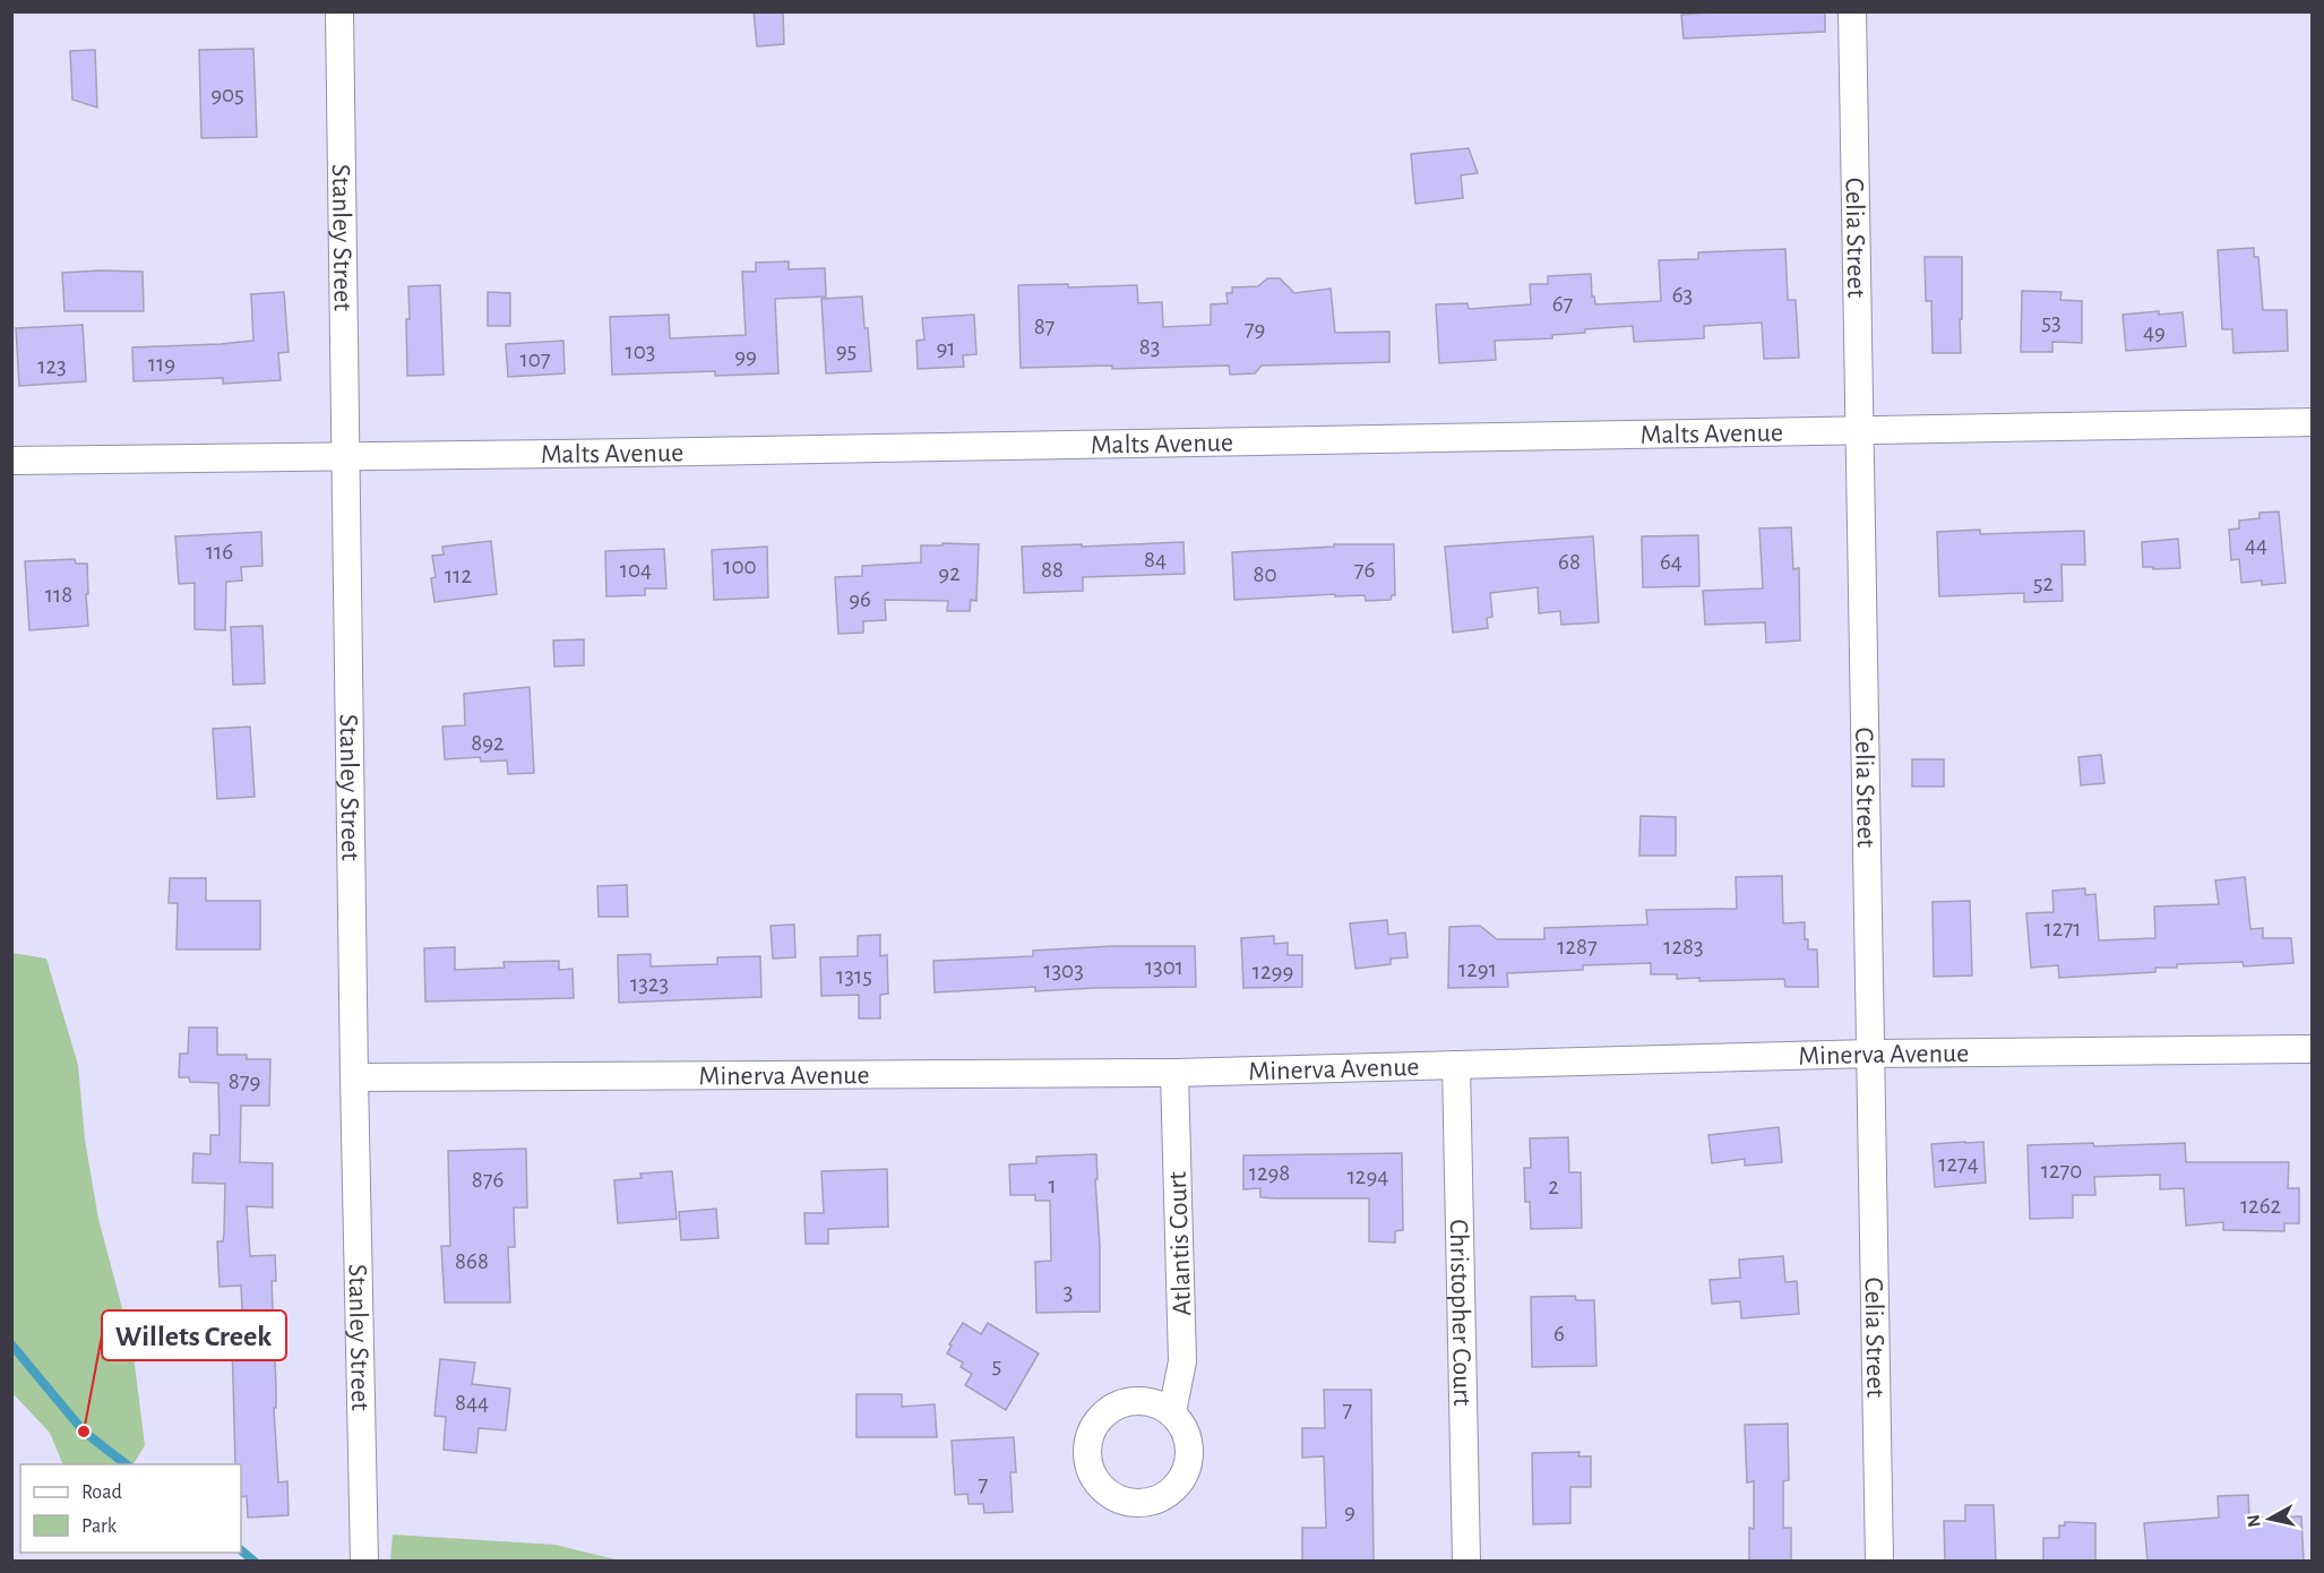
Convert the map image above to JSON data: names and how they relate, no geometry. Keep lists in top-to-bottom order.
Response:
{
  "streets": {
    "street": [
      "Stanley Street",
      "Celia Street",
      "Malts Avenue",
      "Minerva Avenue",
      "Atlantis Court",
      "Christopher Court"
    ]
  },
  "crossings": [
    ["Stanley Street", "Malts Avenue"],
    ["Stanley Street", "Minerva Avenue"],
    ["Celia Street", "Malts Avenue"],
    ["Celia Street", "Minerva Avenue"],
    ["Minerva Avenue", "Atlantis Court"],
    ["Minerva Avenue", "Christopher Court"]
  ],
  "places": ["Willets Creek"],
  "house_numbers": [
    "905",
    "63",
    "67",
    "53",
    "87",
    "79",
    "49",
    "83",
    "91",
    "95",
    "103",
    "99",
    "107",
    "119",
    "123",
    "44",
    "116",
    "84",
    "68",
    "64",
    "100",
    "104",
    "88",
    "76",
    "92",
    "80",
    "112",
    "52",
    "118",
    "96",
    "892",
    "1271",
    "1287",
    "1283",
    "1301",
    "1291",
    "1303",
    "1299",
    "1315",
    "1323",
    "879",
    "1274",
    "1270",
    "1298",
    "1294",
    "876",
    "1",
    "2",
    "1262",
    "868",
    "3",
    "6",
    "5",
    "844",
    "7",
    "7",
    "9"
  ],
  "legend": ["Road", "Park"],
  "north": "left"
}
